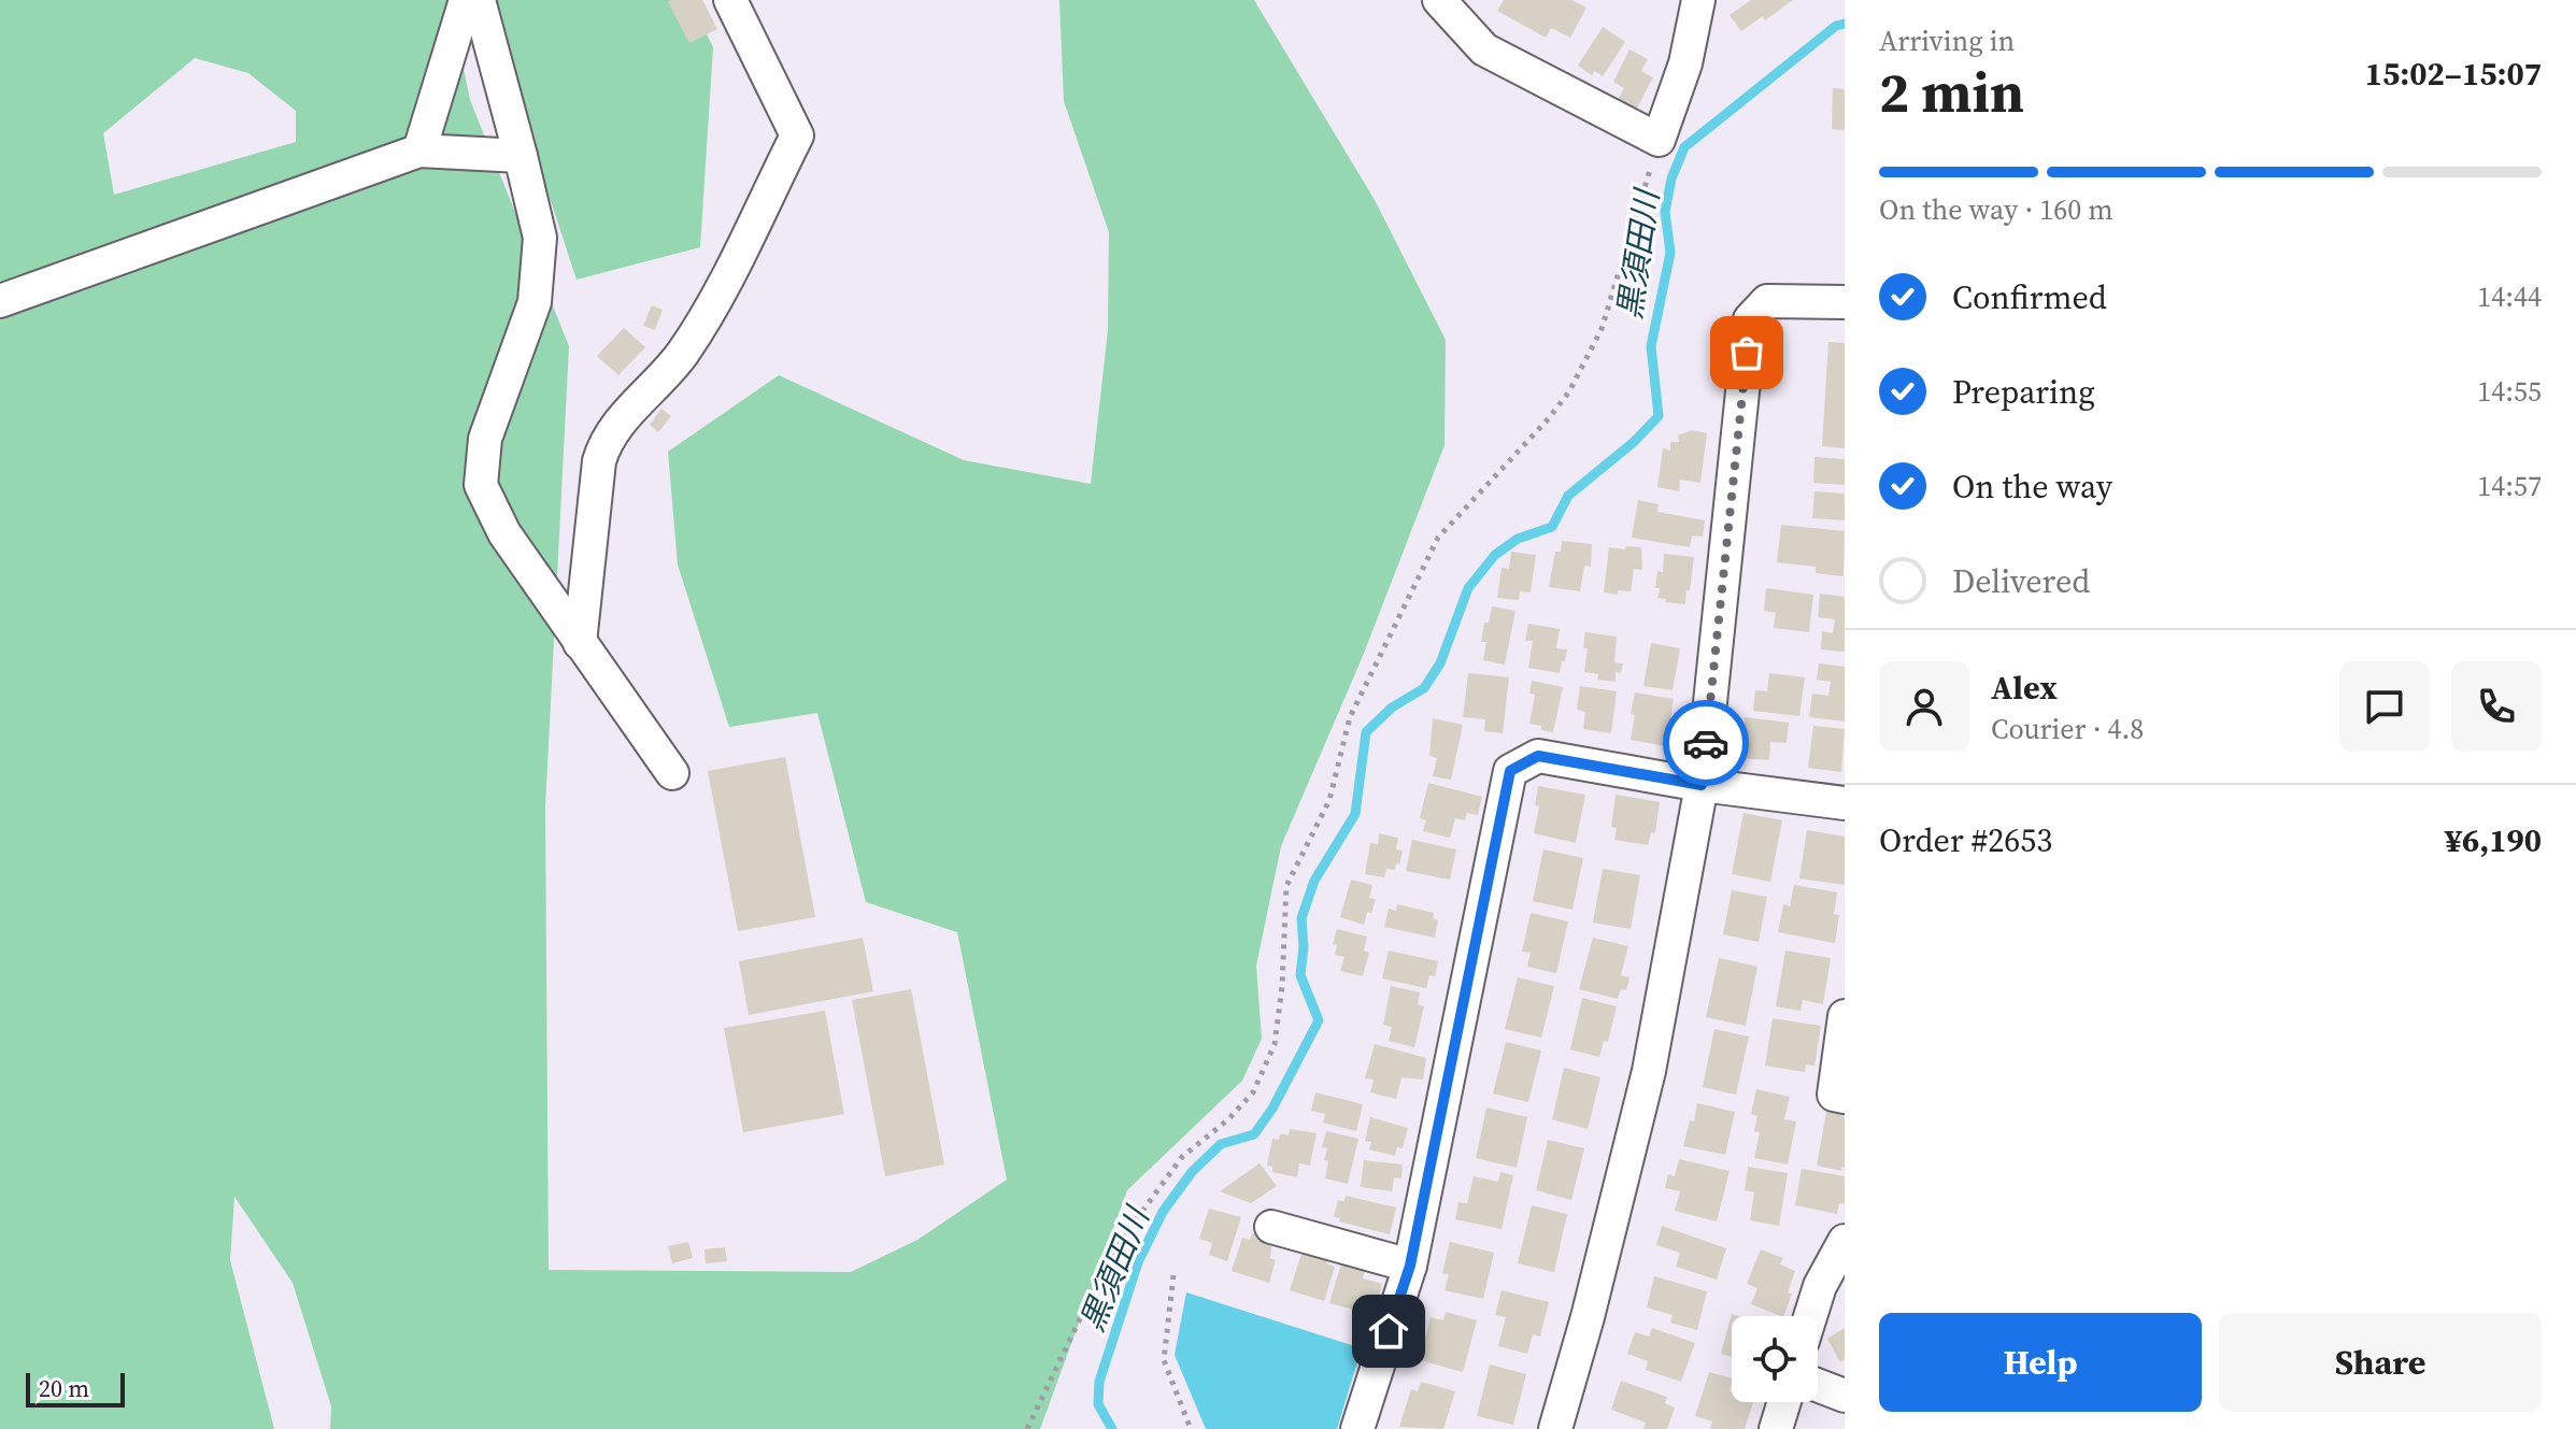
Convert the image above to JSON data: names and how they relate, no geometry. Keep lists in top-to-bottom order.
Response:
{
  "water": ["黒須田川"],
  "scale_bar": "20 m",
  "page": {
    "heading": ["2 min", "Arriving in", "15:02–15:07"],
    "panel": [
      "Alex",
      "Courier · 4.8",
      "Order #2653",
      "¥6,190"
    ],
    "bar": "On the way · 160 m",
    "list": [
      ["Confirmed", "14:44"],
      ["Preparing", "14:55"],
      ["On the way", "14:57"],
      "Delivered"
    ],
    "buttons": ["Help", "Share"],
    "scale": "20 m"
  }
}
